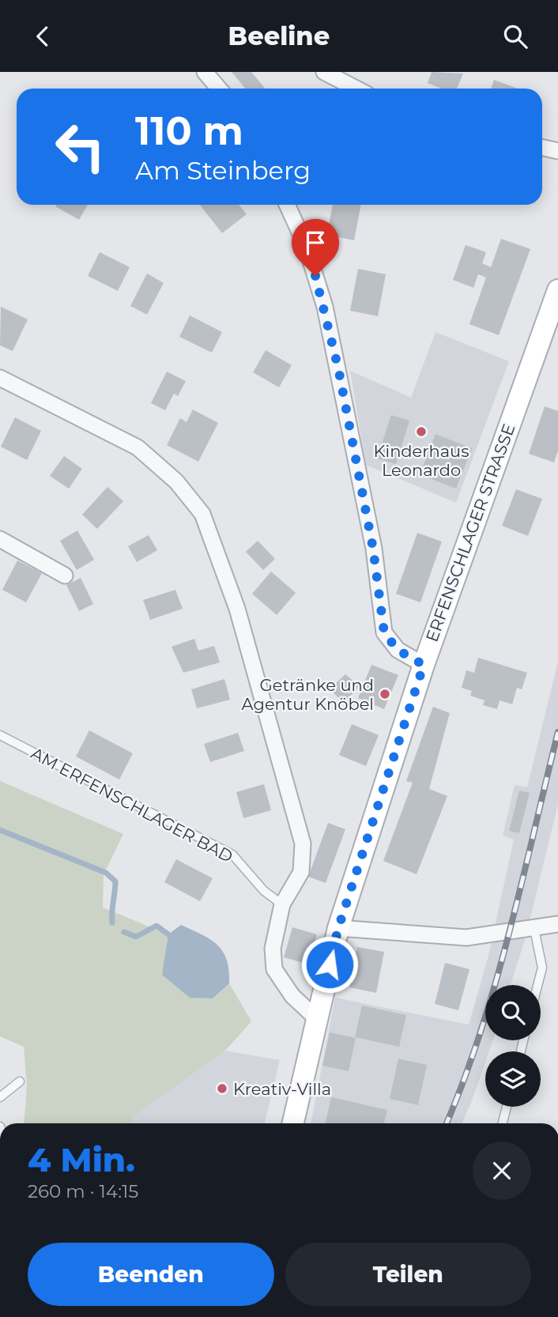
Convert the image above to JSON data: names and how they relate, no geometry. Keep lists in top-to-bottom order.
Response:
{
  "streets": {
    "main road": ["ERFENSCHLAGER STRASSE"],
    "lane": ["AM ERFENSCHLAGER BAD"]
  },
  "places": ["Kinderhaus Leonardo", "Getränke und Agentur Knöbel", "Kreativ-Villa"],
  "page": {
    "header": "Beeline",
    "turn": ["110 m", "Am Steinberg"],
    "heading": ["4 Min.", "260 m · 14:15"],
    "buttons": ["Beenden", "Teilen"]
  }
}
